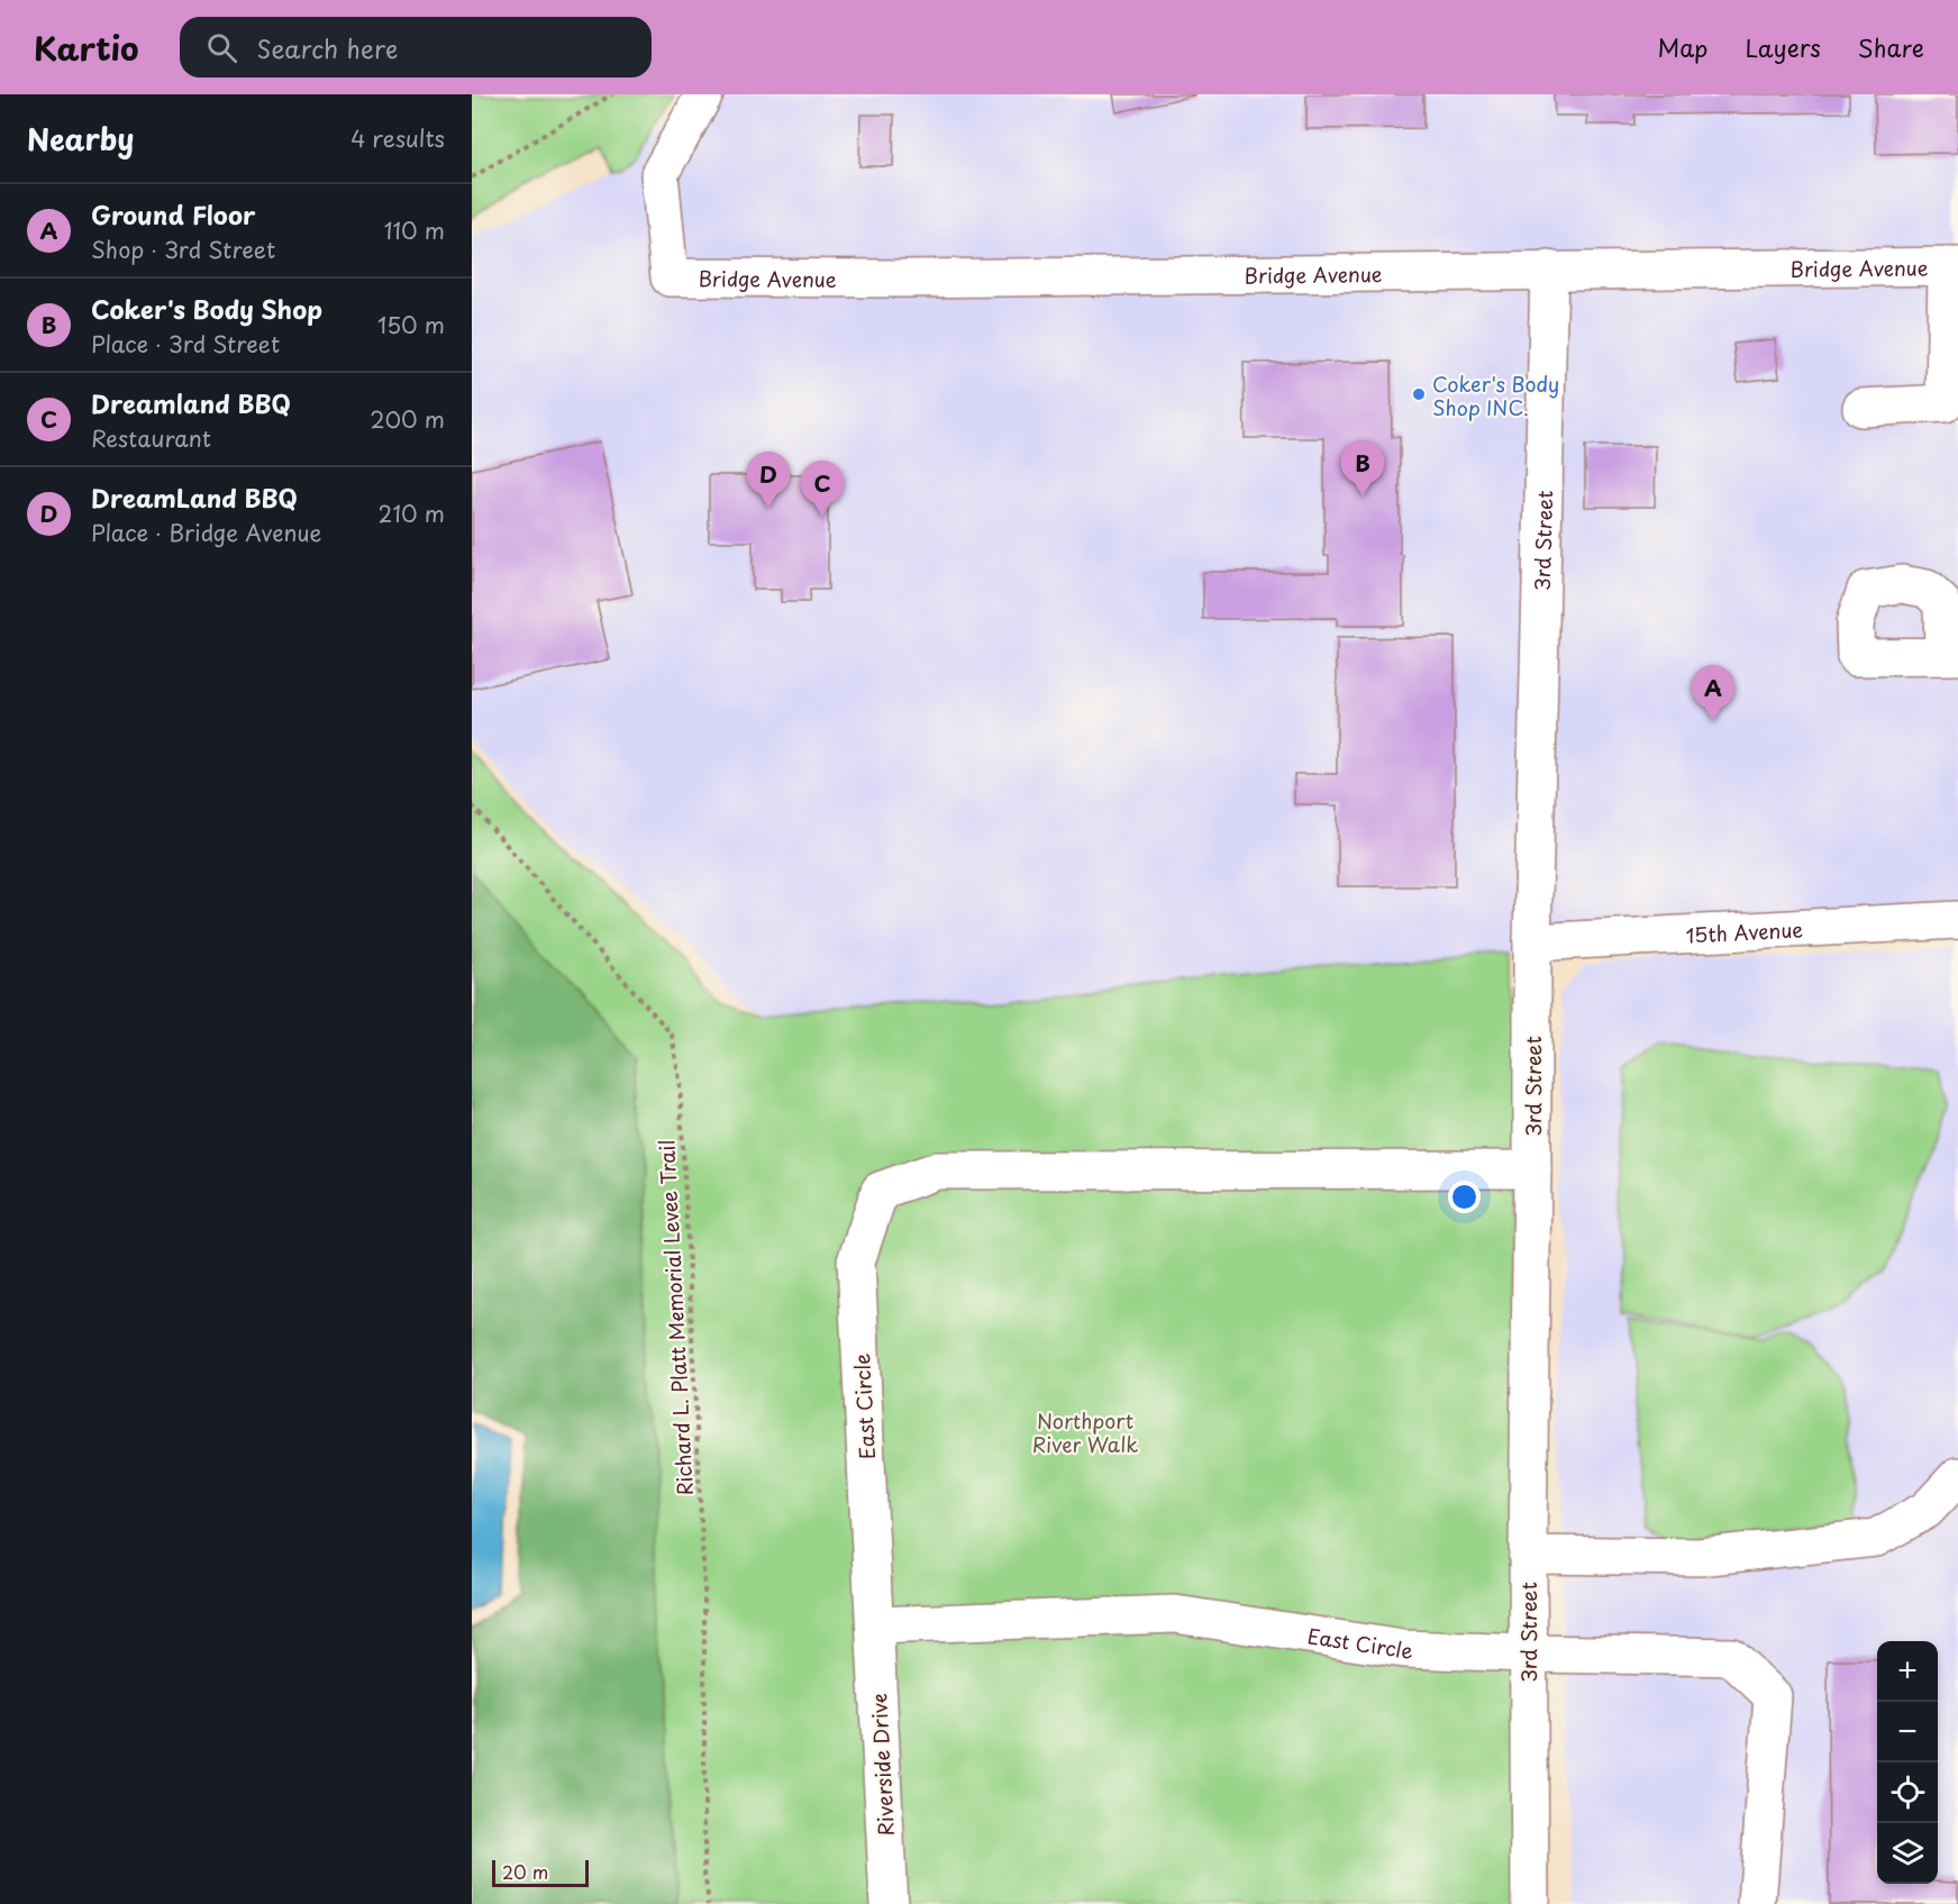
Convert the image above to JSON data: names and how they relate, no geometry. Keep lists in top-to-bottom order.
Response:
{
  "streets": {
    "street": [
      "Bridge Avenue",
      "3rd Street",
      "15th Avenue",
      "East Circle",
      "Riverside Drive"
    ],
    "path": ["Richard L. Platt Memorial Levee Trail"]
  },
  "crossings": [
    ["Bridge Avenue", "3rd Street"],
    ["3rd Street", "15th Avenue"],
    ["3rd Street", "East Circle"],
    ["East Circle", "Riverside Drive"]
  ],
  "parks": ["Northport River Walk"],
  "places": ["Coker's Body Shop INC."],
  "scale_bar": "20 m",
  "page": {
    "header": "Kartio",
    "search": "Search here",
    "nav": ["Map", "Layers", "Share"],
    "heading": ["Nearby", "4 results"],
    "list": [
      {
        "mark": "A",
        "name": "Ground Floor",
        "note": "Shop · 3rd Street",
        "value": "110 m"
      },
      {
        "mark": "B",
        "name": "Coker's Body Shop",
        "note": "Place · 3rd Street",
        "value": "150 m"
      },
      {
        "mark": "C",
        "name": "Dreamland BBQ",
        "note": "Restaurant",
        "value": "200 m"
      },
      {
        "mark": "D",
        "name": "DreamLand BBQ",
        "note": "Place · Bridge Avenue",
        "value": "210 m"
      }
    ],
    "pins": [
      "B",
      "D",
      "C",
      "A"
    ],
    "map_buttons": ["+", "−"],
    "scale": "20 m"
  }
}
